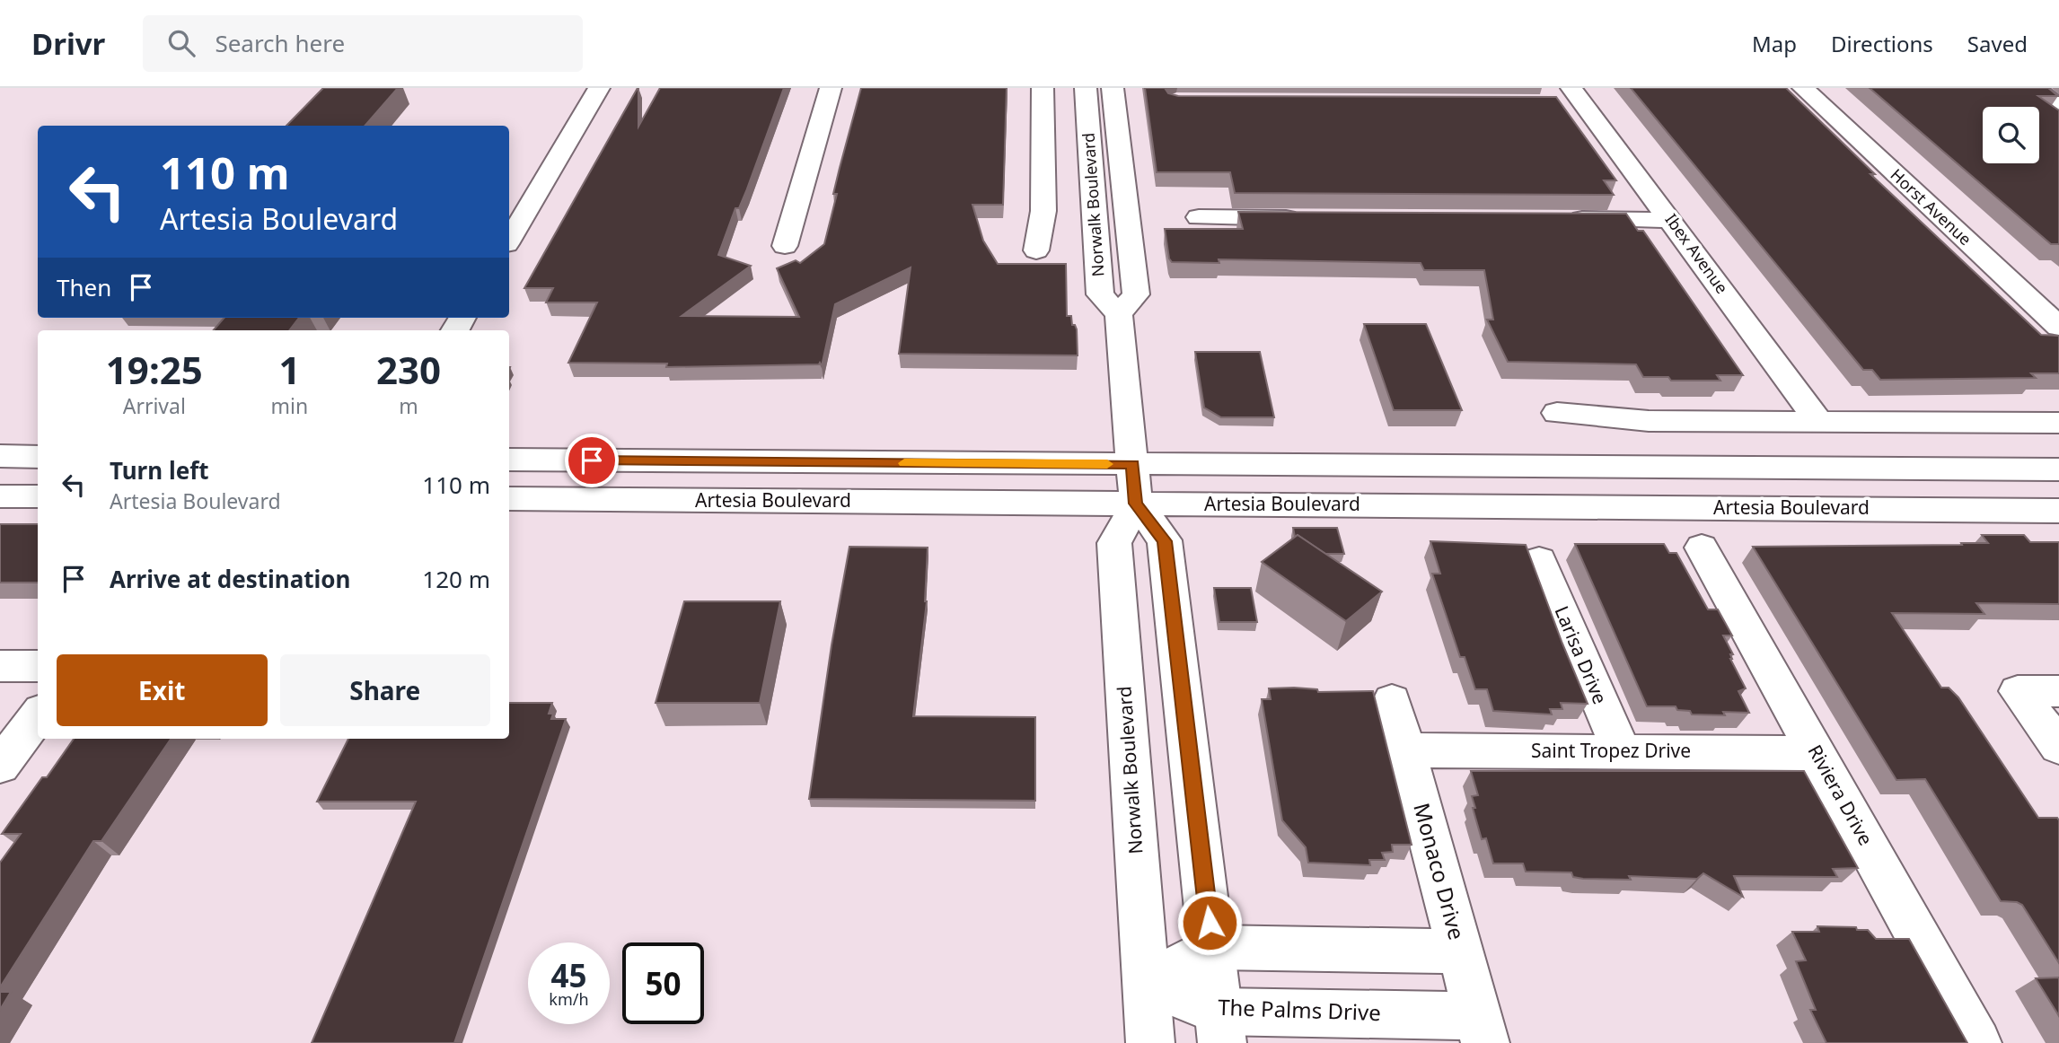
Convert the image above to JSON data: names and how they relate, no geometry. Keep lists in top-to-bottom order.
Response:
{
  "streets": {
    "main road": [
      "Norwalk Boulevard",
      "Horst Avenue",
      "Ibex Avenue",
      "Artesia Boulevard",
      "Larisa Drive",
      "Saint Tropez Drive",
      "Riviera Drive",
      "Monaco Drive",
      "The Palms Drive"
    ]
  },
  "crossings": [
    ["Norwalk Boulevard", "Artesia Boulevard"],
    ["Norwalk Boulevard", "The Palms Drive"],
    ["Larisa Drive", "Saint Tropez Drive"],
    ["Saint Tropez Drive", "Riviera Drive"],
    ["Saint Tropez Drive", "Monaco Drive"],
    ["Monaco Drive", "The Palms Drive"]
  ],
  "page": {
    "header": "Drivr",
    "search": "Search here",
    "nav": ["Map", "Directions", "Saved"],
    "turn": ["110 m", "Artesia Boulevard"],
    "then": "Then",
    "eta": [
      "19:25",
      "Arrival",
      "1",
      "min",
      "230",
      "m"
    ],
    "list": [
      {
        "name": "Turn left",
        "note": "Artesia Boulevard",
        "value": "110 m"
      },
      {
        "name": "Arrive at destination",
        "value": "120 m"
      }
    ],
    "buttons": ["Exit", "Share"],
    "speed": "45 km/h",
    "limit": "50"
  }
}
